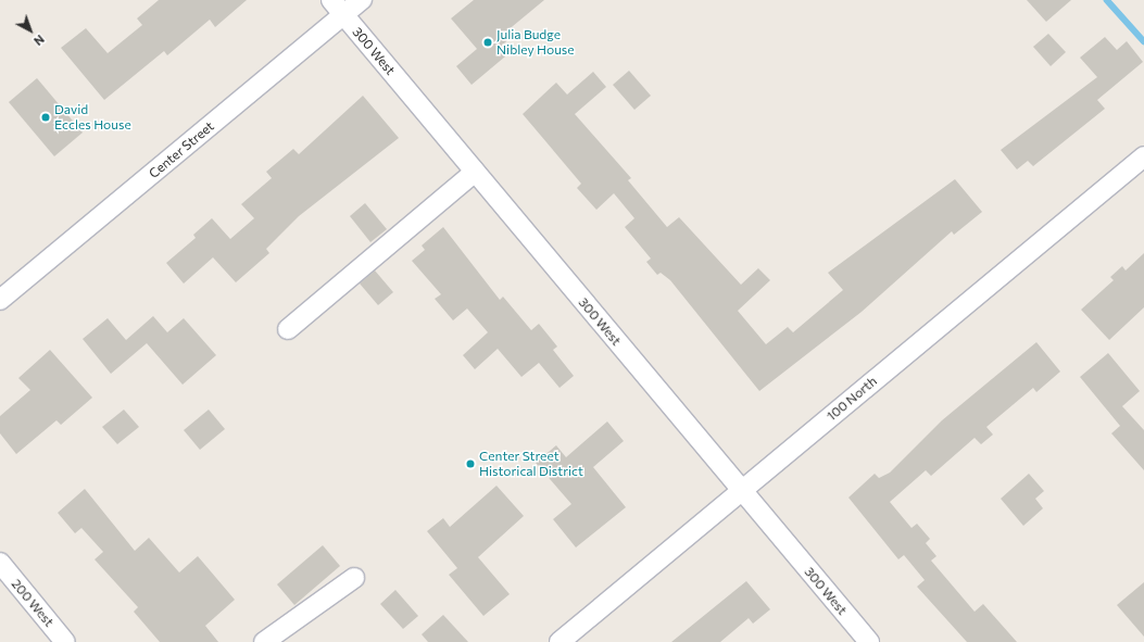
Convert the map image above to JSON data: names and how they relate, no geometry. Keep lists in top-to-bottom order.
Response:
{
  "streets": {
    "street": [
      "300 West",
      "Center Street",
      "100 North",
      "200 West"
    ]
  },
  "crossings": [
    ["300 West", "Center Street"],
    ["300 West", "100 North"]
  ],
  "places": ["Julia Budge Nibley House", "David Eccles House", "Center Street Historical District"],
  "north": "bottom right"
}
